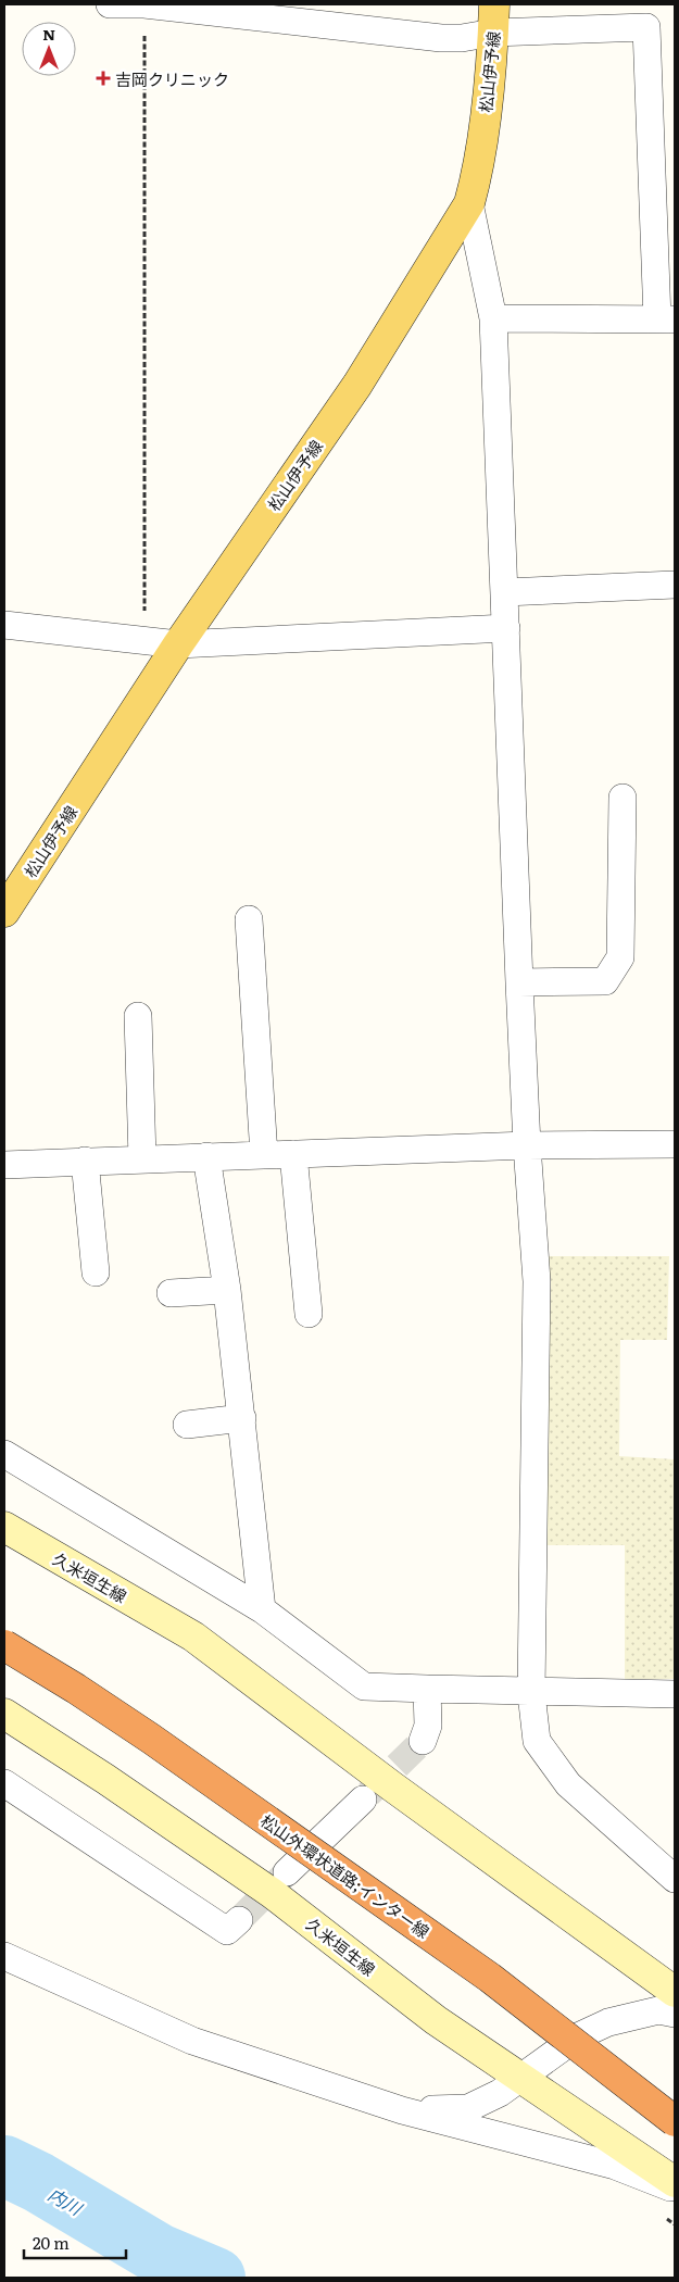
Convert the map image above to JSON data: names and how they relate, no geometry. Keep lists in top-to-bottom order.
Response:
{
  "streets": {
    "highway": ["松山外環状道路;インター線"],
    "main road": ["松山伊予線", "久米垣生線"]
  },
  "water": ["内川"],
  "places": {
    "health": ["吉岡クリニック"]
  },
  "scale_bar": "20 m",
  "north": "top"
}
